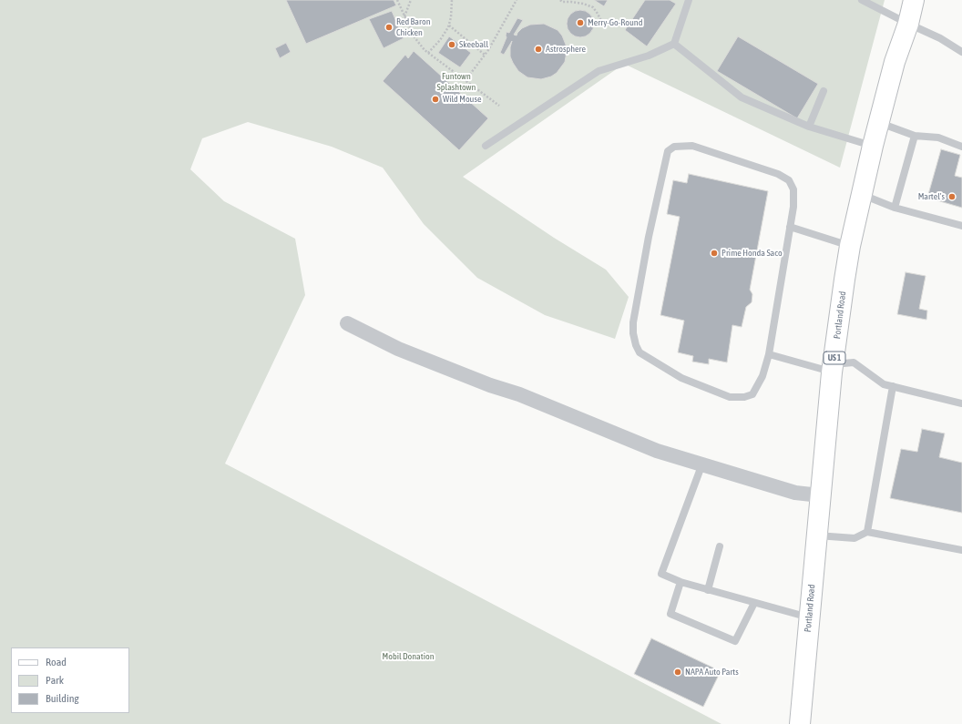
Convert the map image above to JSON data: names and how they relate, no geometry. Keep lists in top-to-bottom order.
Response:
{
  "streets": {
    "main road": ["Portland Road", "US 1"]
  },
  "parks": ["Funtown Splashtown", "Mobil Donation"],
  "places": [
    "Merry-Go-Round",
    "Red Baron Chicken",
    "Skeeball",
    "Astrosphere",
    "Wild Mouse",
    "Martel's",
    "Prime Honda Saco",
    "NAPA Auto Parts"
  ],
  "legend": ["Road", "Park", "Building"]
}
